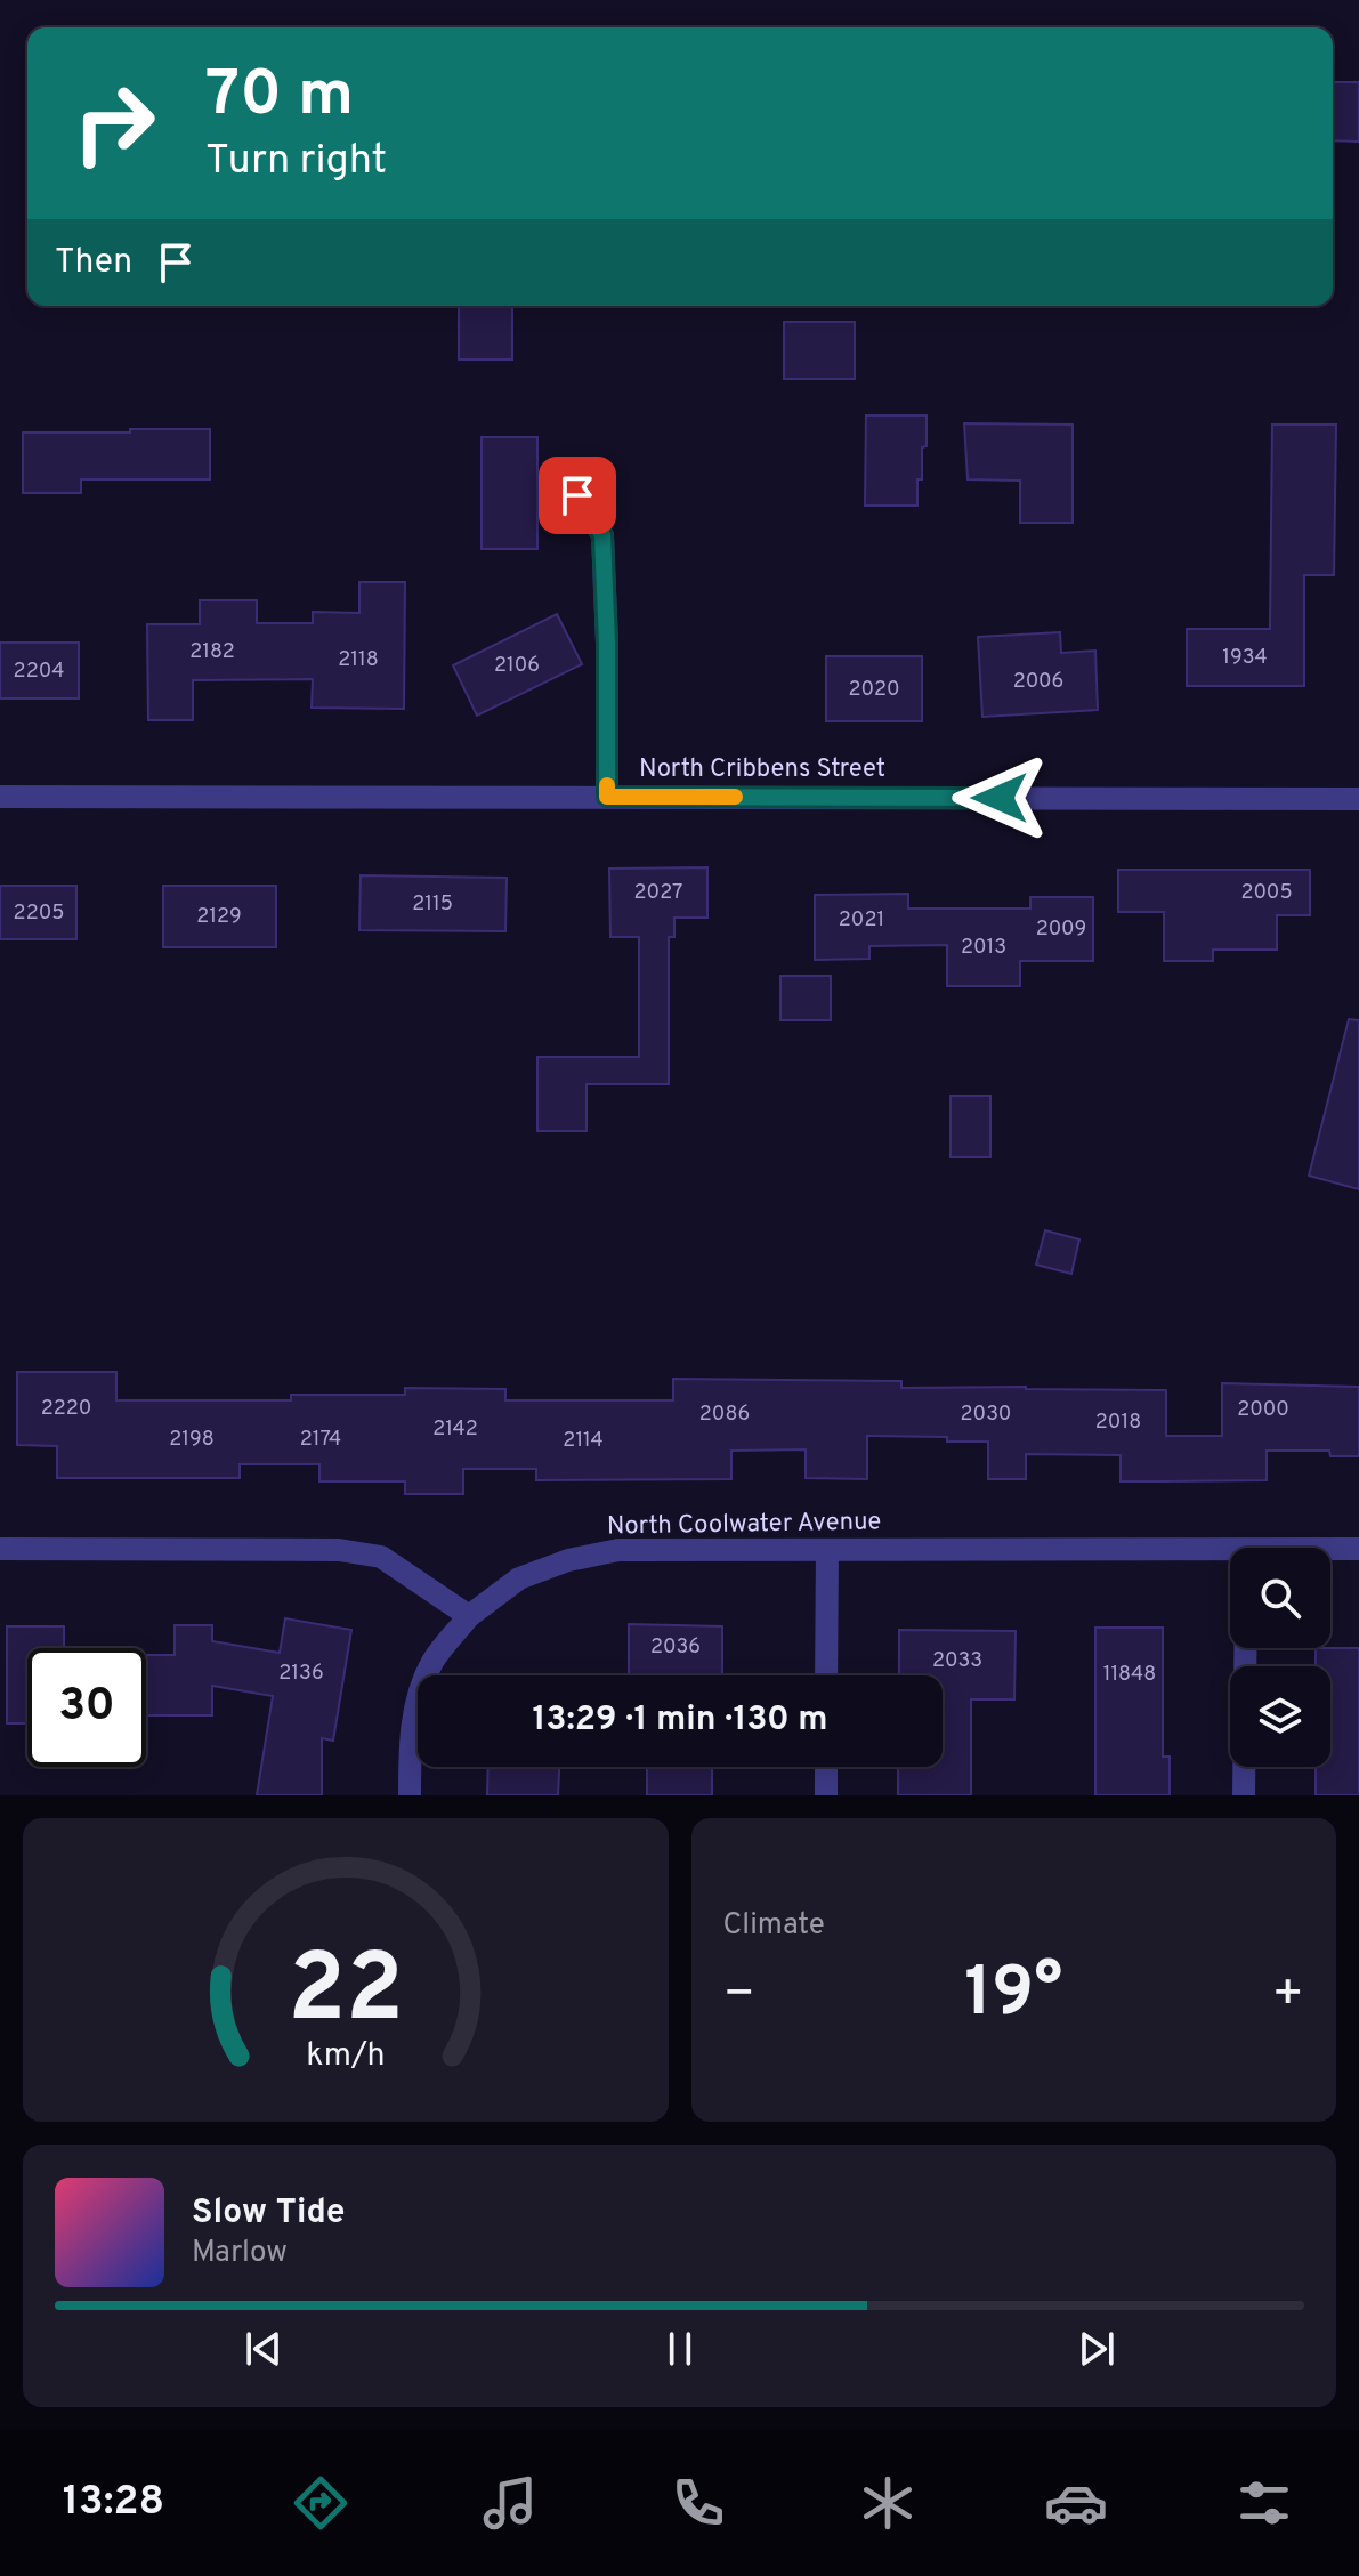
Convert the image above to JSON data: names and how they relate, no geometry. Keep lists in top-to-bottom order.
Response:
{
  "streets": {
    "street": ["North Cribbens Street", "North Coolwater Avenue"]
  },
  "house_numbers": [
    "2182",
    "1934",
    "2118",
    "2106",
    "2204",
    "2006",
    "2020",
    "2027",
    "2005",
    "2115",
    "2205",
    "2129",
    "2021",
    "2009",
    "2013",
    "2220",
    "2000",
    "2086",
    "2030",
    "2018",
    "2142",
    "2198",
    "2174",
    "2114",
    "2036",
    "2033",
    "2136",
    "11848"
  ],
  "page": {
    "turn": ["70 m", "Turn right"],
    "then": "Then",
    "limit": "30",
    "trip": "13:29 · 1 min · 130 m",
    "tile": "Climate",
    "heat": ["−", "19°", "+"],
    "song": ["Slow Tide", "Marlow"],
    "tabs": "13:28",
    "gauge": ["22", "km/h"]
  }
}
